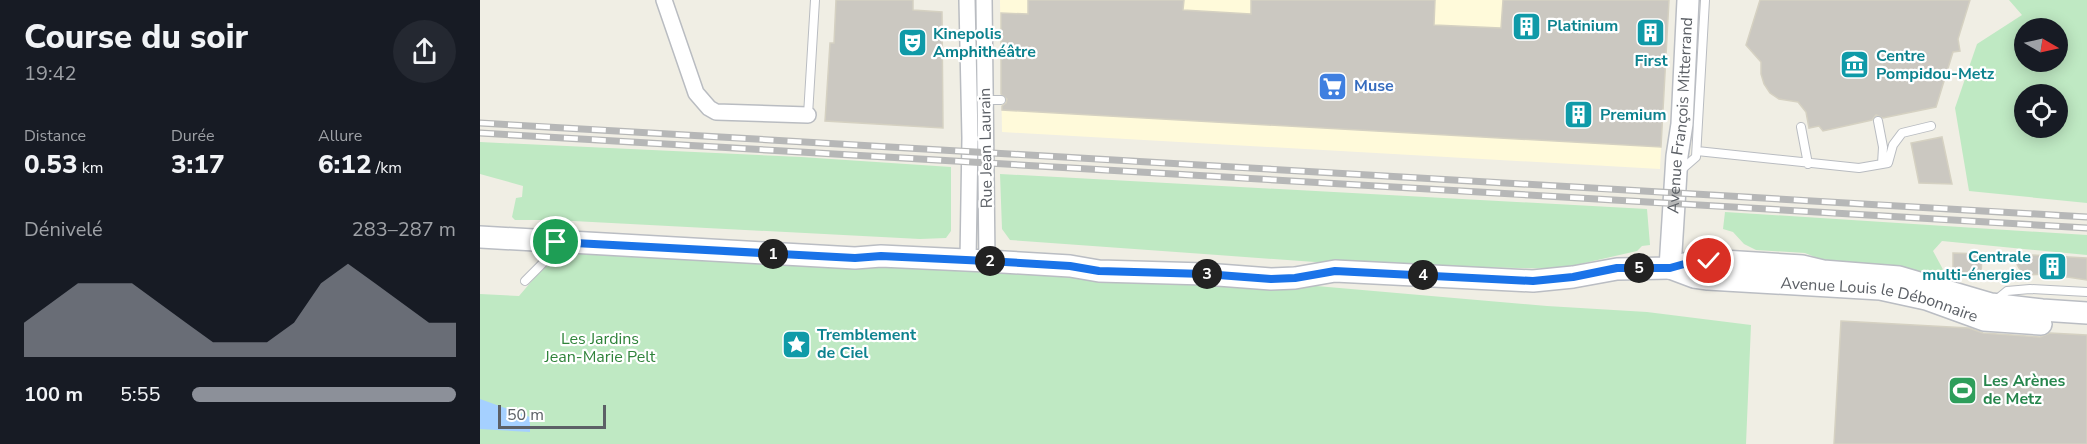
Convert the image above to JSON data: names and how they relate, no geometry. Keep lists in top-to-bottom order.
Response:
{
  "streets": {
    "street": ["Avenue François Mitterrand", "Rue Jean Laurain", "Avenue Louis le Débonnaire"]
  },
  "crossings": [
    ["Avenue François Mitterrand", "Avenue Louis le Débonnaire"],
    ["Rue Jean Laurain", "Avenue Louis le Débonnaire"]
  ],
  "parks": ["Les Jardins Jean-Marie Pelt"],
  "places": {
    "building": [
      "Platinium",
      "First",
      "Premium",
      "Centrale multi-énergies"
    ],
    "theatre": ["Kinepolis Amphithéâtre"],
    "museum": ["Centre Pompidou-Metz"],
    "supermarket": ["Muse"],
    "place": ["Tremblement de Ciel"],
    "sports": ["Les Arènes de Metz"]
  },
  "scale_bar": "50 m",
  "north": "right",
  "page": {
    "heading": ["Course du soir", "19:42"],
    "stats": [
      ["Distance", "0.53 km"],
      ["Durée", "3:17"],
      ["Allure", "6:12 /km"]
    ],
    "chart": ["Dénivelé", "283–287 m"],
    "pins": [
      "1",
      "2",
      "5",
      "3",
      "4"
    ],
    "list": [
      {
        "name": "100 m",
        "note": "5:55"
      }
    ],
    "scale": "50 m"
  }
}
